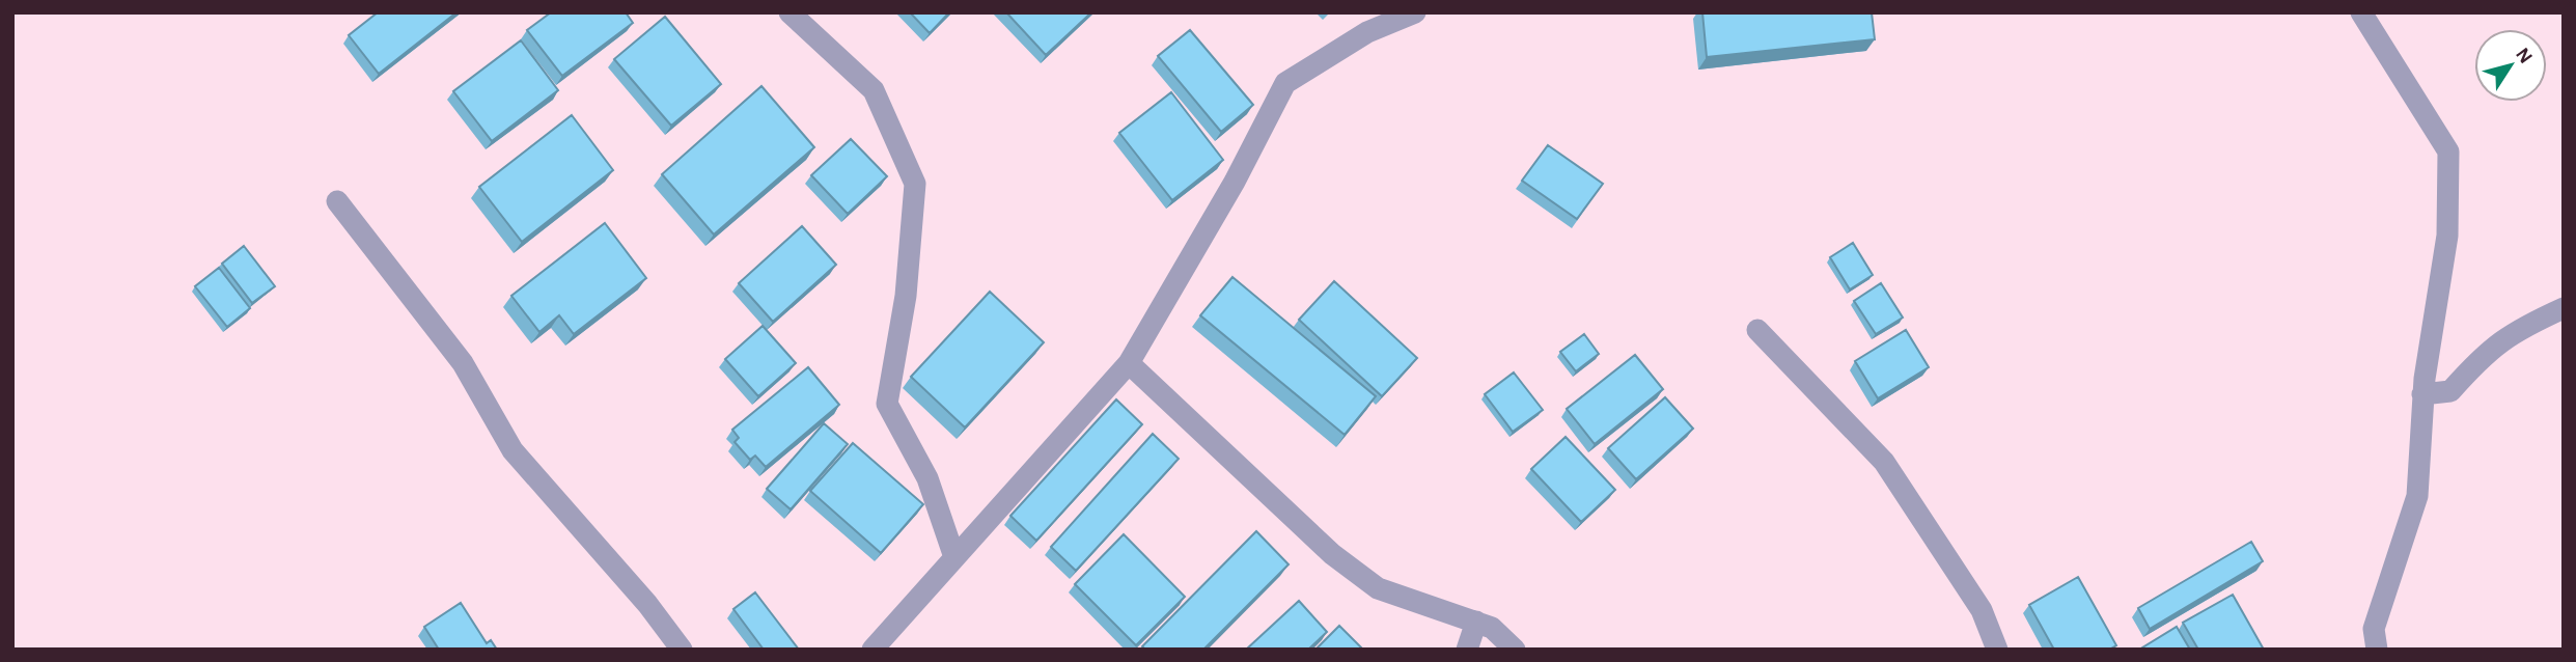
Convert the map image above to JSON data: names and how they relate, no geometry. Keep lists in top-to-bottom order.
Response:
{
  "north": "top right"
}
